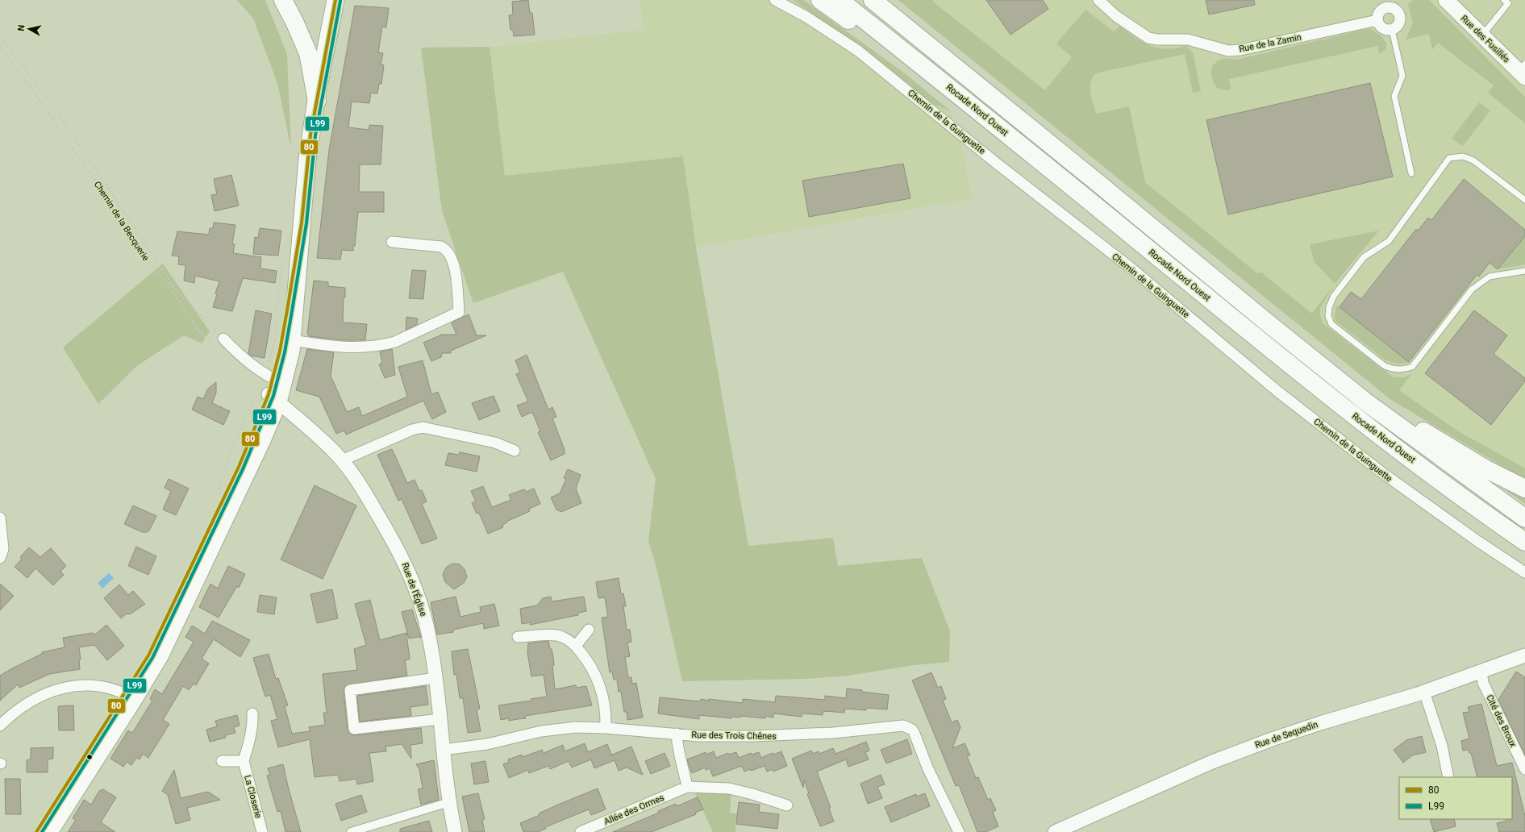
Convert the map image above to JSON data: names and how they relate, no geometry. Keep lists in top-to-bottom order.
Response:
{
  "streets": {
    "highway": ["Rocade Nord Ouest"],
    "main road": ["Rue des Fusillés"],
    "street": [
      "Rue de la Zamin",
      "Chemin de la Guinguette",
      "Rue de l'Église",
      "Cité des Broux",
      "Rue de Sequedin",
      "Rue des Trois Chênes",
      "La Closerie",
      "Allée des Ormes"
    ],
    "path": ["Chemin de la Becquerie"]
  },
  "crossings": [
    ["Rue de l'Église", "Rue des Trois Chênes"],
    ["Cité des Broux", "Rue de Sequedin"]
  ],
  "lines": ["transit line 80", "transit line L99"],
  "legend": ["80", "L99"],
  "north": "left"
}
